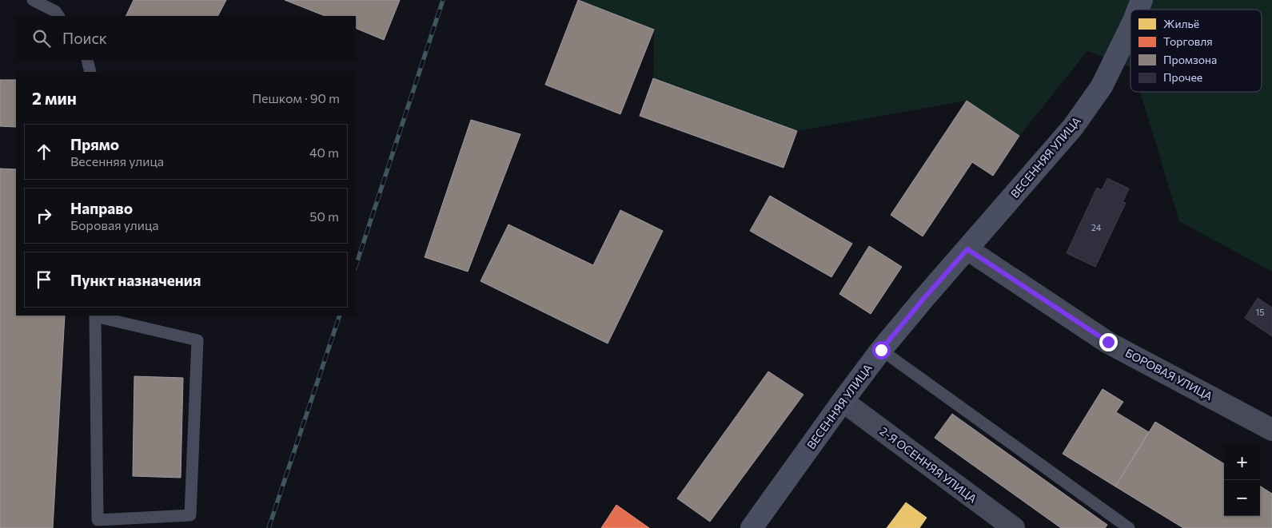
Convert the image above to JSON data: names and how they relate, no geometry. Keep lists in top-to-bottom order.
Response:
{
  "streets": {
    "main road": ["ВЕСЕННЯЯ УЛИЦА"],
    "street": ["БОРОВАЯ УЛИЦА", "2-Я ОСЕННЯЯ УЛИЦА"]
  },
  "crossings": [
    ["ВЕСЕННЯЯ УЛИЦА", "БОРОВАЯ УЛИЦА"],
    ["ВЕСЕННЯЯ УЛИЦА", "2-Я ОСЕННЯЯ УЛИЦА"]
  ],
  "house_numbers": ["24", "15"],
  "legend": [
    "Жильё",
    "Торговля",
    "Промзона",
    "Прочее"
  ],
  "page": {
    "search": "Поиск",
    "heading": ["2 мин", "Пешком · 90 m"],
    "list": [
      ["Прямо", "Весенняя улица", "40 m"],
      ["Направо", "Боровая улица", "50 m"],
      "Пункт назначения"
    ],
    "map_buttons": ["+", "−"]
  }
}
